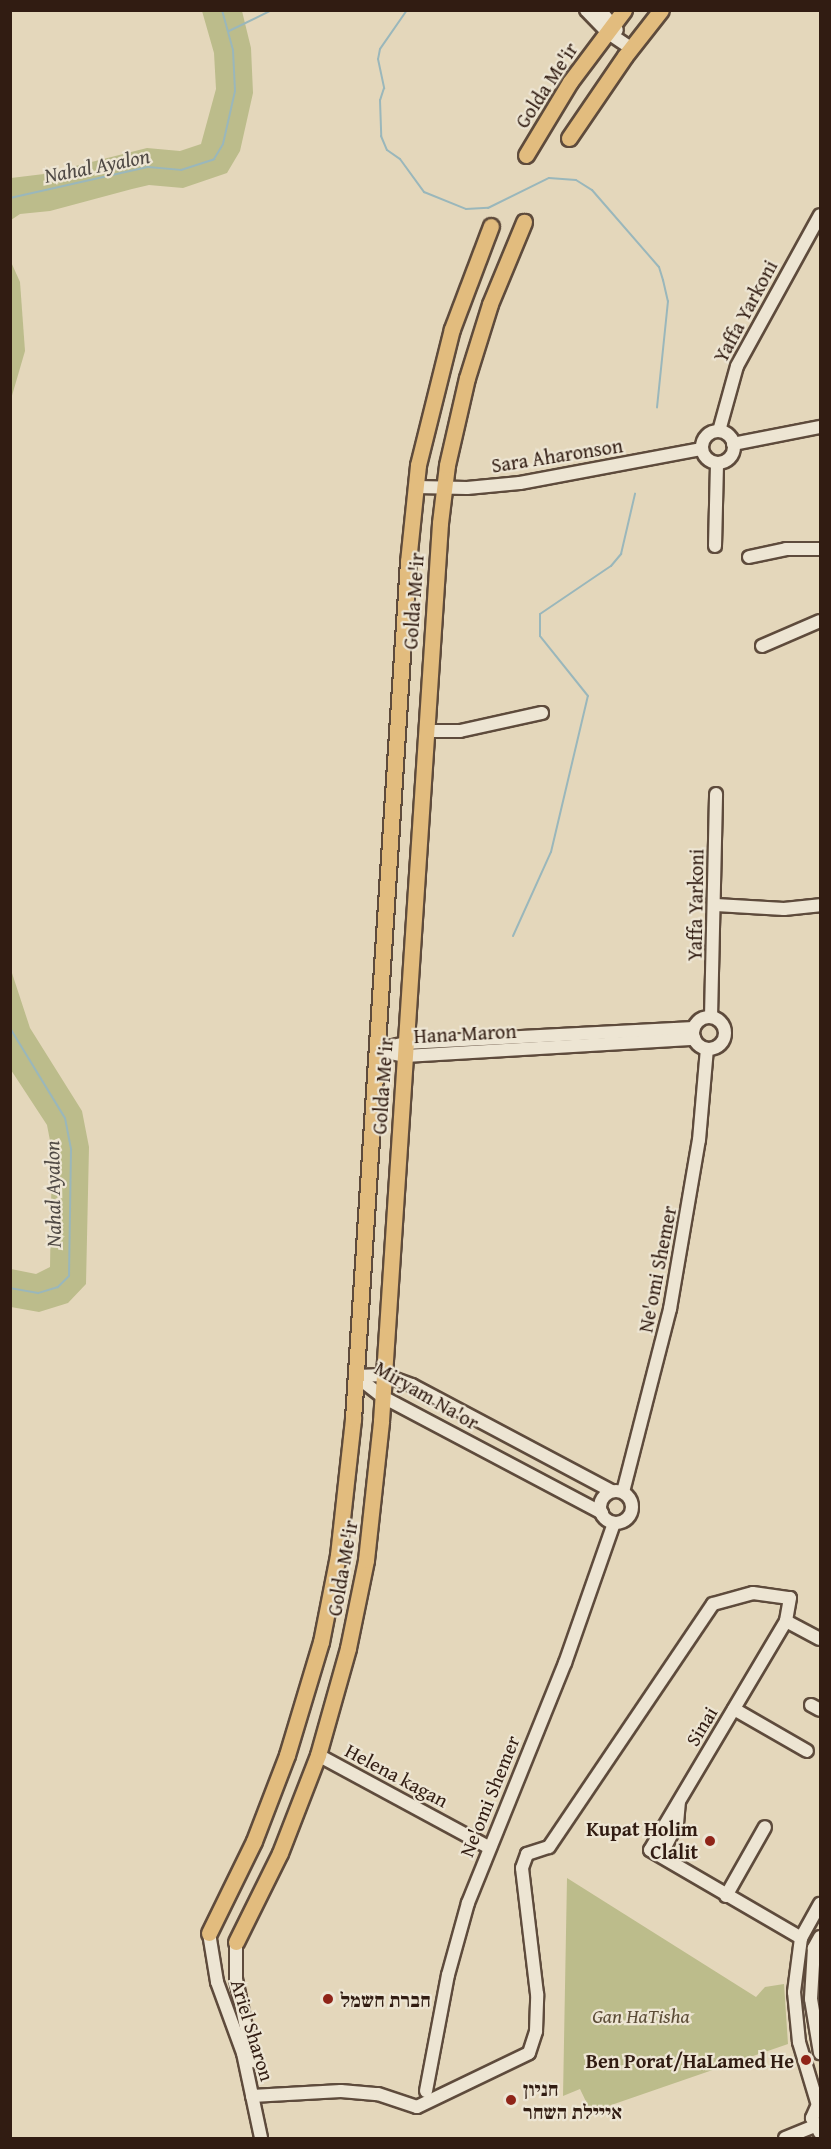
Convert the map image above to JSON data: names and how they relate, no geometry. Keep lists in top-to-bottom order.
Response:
{
  "streets": {
    "main road": ["Golda Me'ir"],
    "street": [
      "Yaffa Yarkoni",
      "Sara Aharonson",
      "Hana Maron",
      "Ne'omi Shemer",
      "Miryam Na'or",
      "Sinai",
      "Helena kagan",
      "Ariel Sharon"
    ]
  },
  "crossings": [
    ["Golda Me'ir", "Sara Aharonson"],
    ["Golda Me'ir", "Hana Maron"],
    ["Golda Me'ir", "Miryam Na'or"],
    ["Golda Me'ir", "Helena kagan"],
    ["Golda Me'ir", "Ariel Sharon"],
    ["Yaffa Yarkoni", "Sara Aharonson"],
    ["Yaffa Yarkoni", "Hana Maron"],
    ["Yaffa Yarkoni", "Ne'omi Shemer"],
    ["Hana Maron", "Ne'omi Shemer"],
    ["Ne'omi Shemer", "Miryam Na'or"],
    ["Ne'omi Shemer", "Helena kagan"]
  ],
  "water": ["Nahal Ayalon"],
  "parks": ["Gan HaTisha"],
  "places": [
    "Kupat Holim Clalit",
    "חברת חשמל",
    "Ben Porat/HaLamed He",
    "חניון אייילת השחר"
  ]
}
